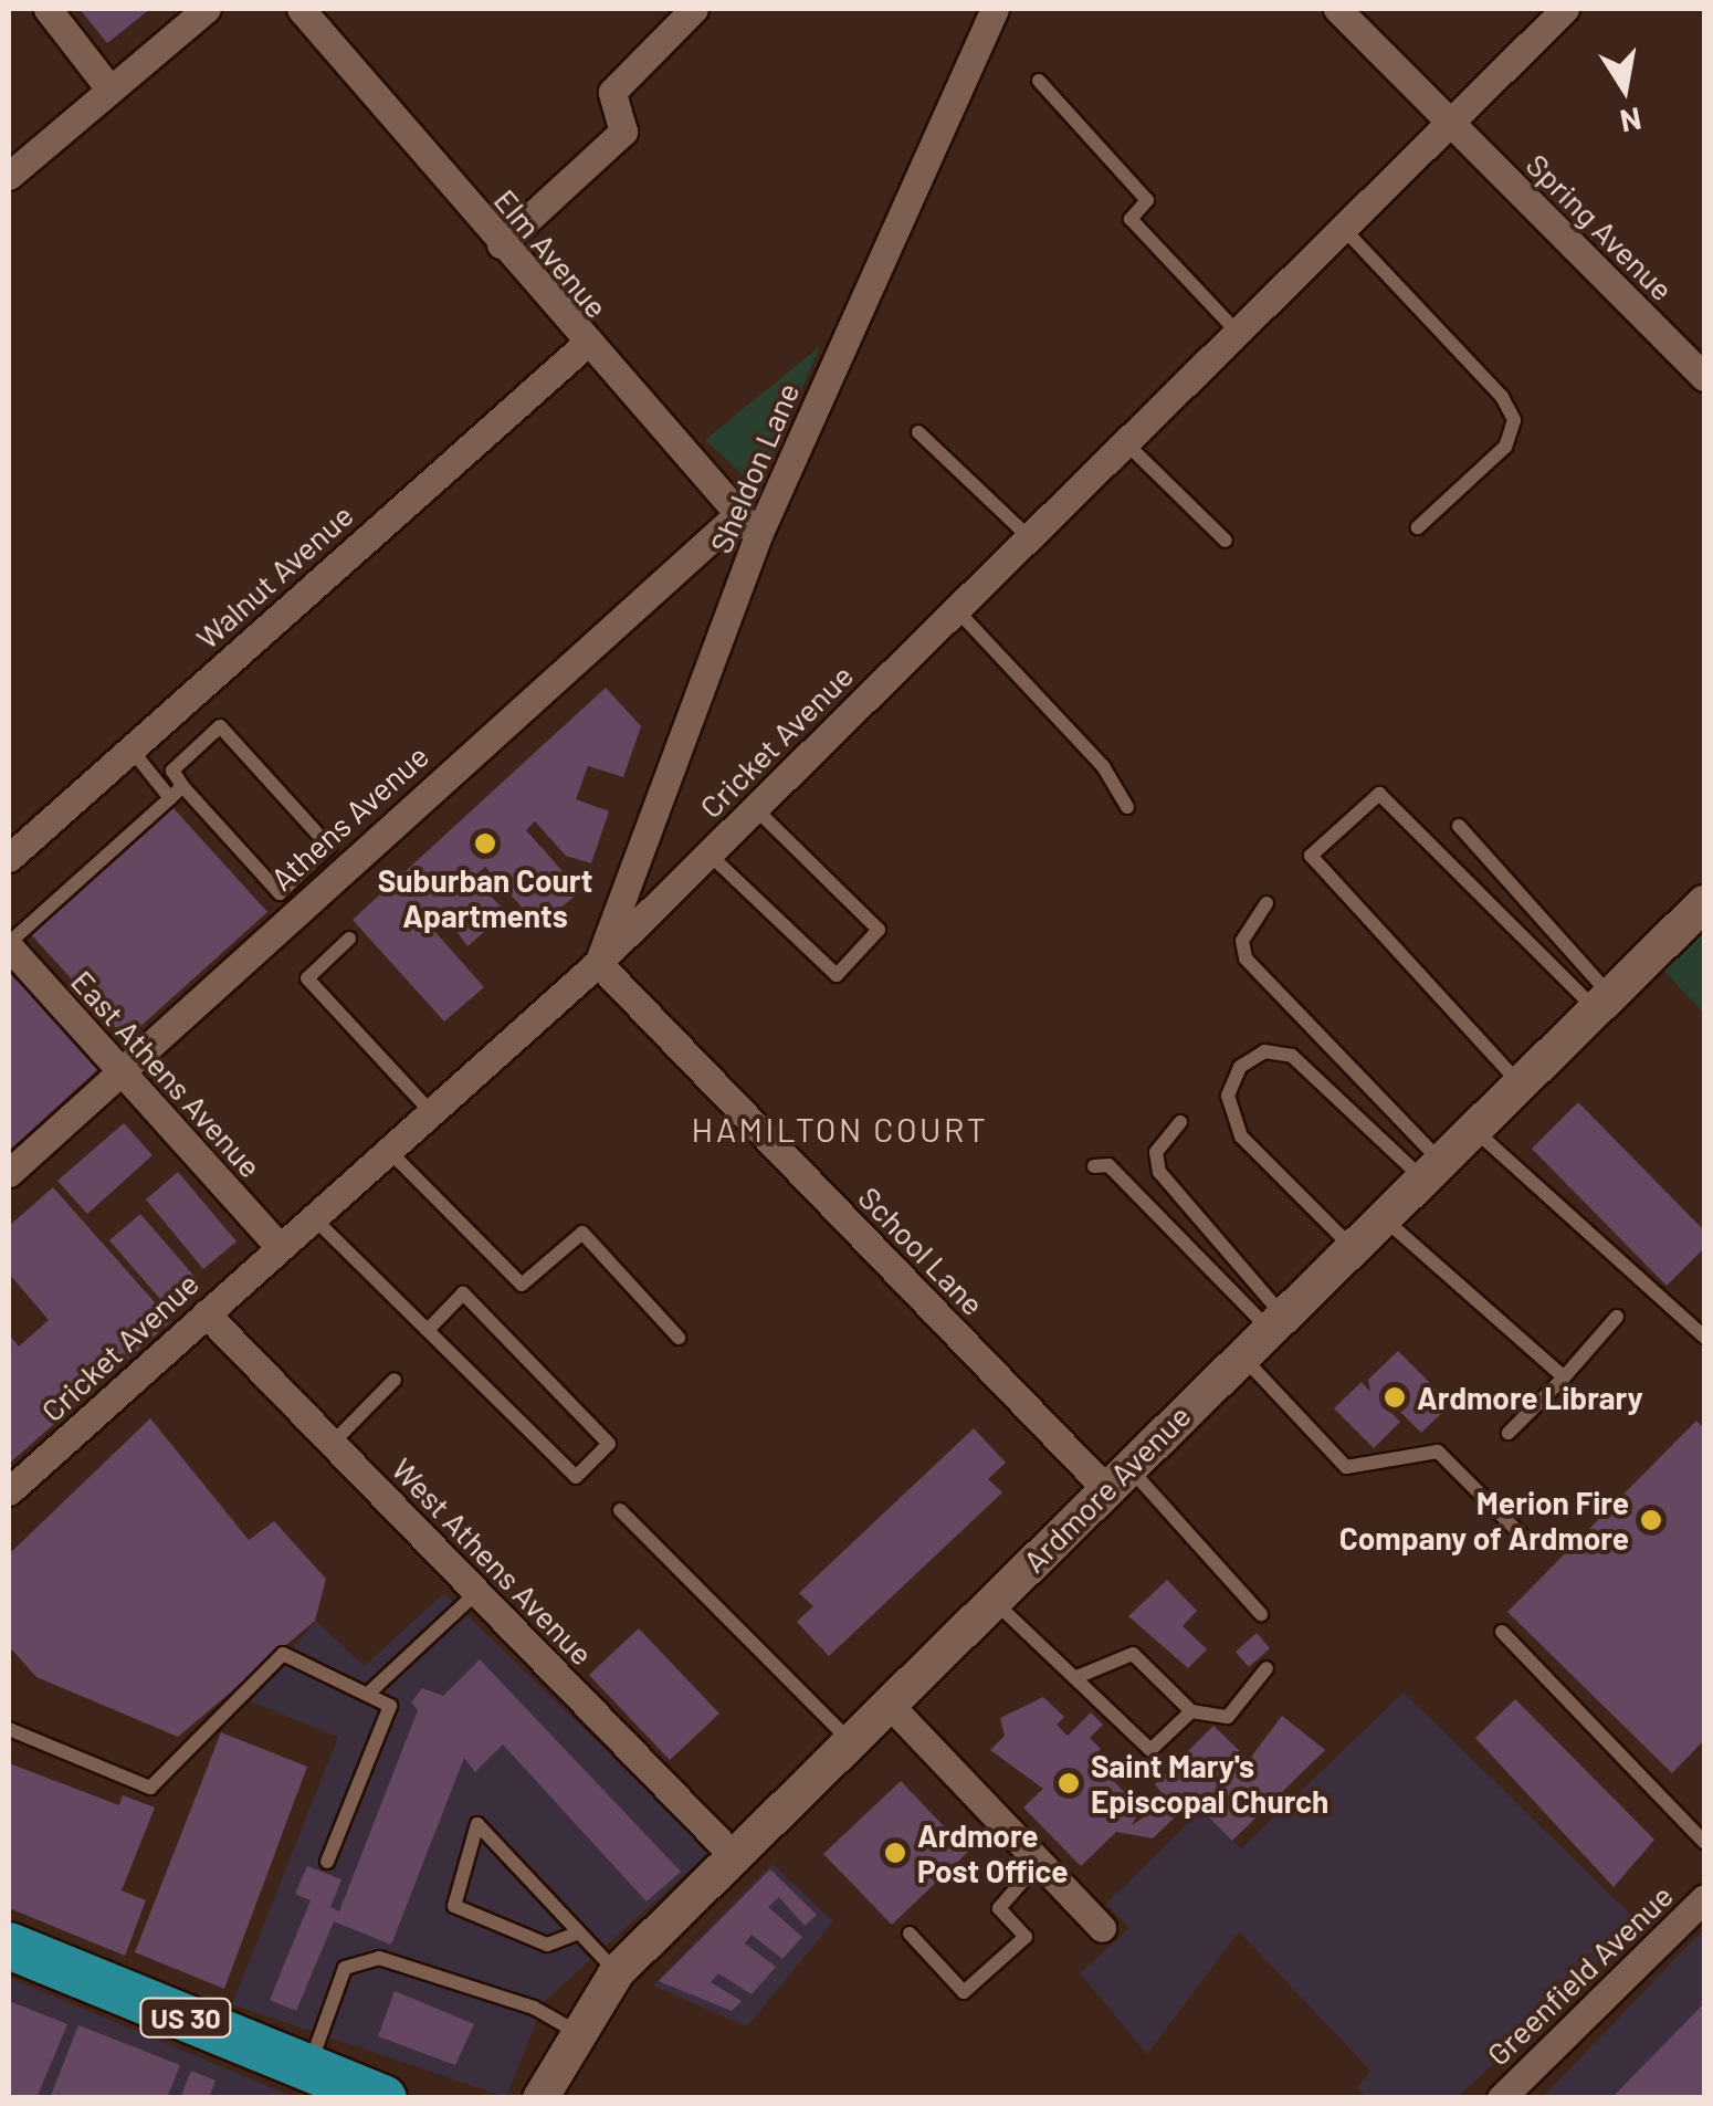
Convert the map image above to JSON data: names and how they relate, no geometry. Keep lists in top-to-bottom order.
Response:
{
  "streets": {
    "highway": ["US 30"],
    "street": [
      "Spring Avenue",
      "Elm Avenue",
      "Sheldon Lane",
      "Walnut Avenue",
      "Cricket Avenue",
      "Athens Avenue",
      "East Athens Avenue",
      "School Lane",
      "Ardmore Avenue",
      "West Athens Avenue",
      "Greenfield Avenue"
    ]
  },
  "crossings": [
    ["Spring Avenue", "Cricket Avenue"],
    ["Elm Avenue", "Sheldon Lane"],
    ["Elm Avenue", "Walnut Avenue"],
    ["Elm Avenue", "Athens Avenue"],
    ["Sheldon Lane", "Cricket Avenue"],
    ["Sheldon Lane", "School Lane"],
    ["Cricket Avenue", "East Athens Avenue"],
    ["Cricket Avenue", "School Lane"],
    ["Cricket Avenue", "West Athens Avenue"],
    ["Athens Avenue", "East Athens Avenue"],
    ["School Lane", "Ardmore Avenue"],
    ["Ardmore Avenue", "West Athens Avenue"]
  ],
  "districts": ["HAMILTON COURT"],
  "places": [
    "Suburban Court Apartments",
    "Ardmore Library",
    "Merion Fire Company of Ardmore",
    "Saint Mary's Episcopal Church",
    "Ardmore Post Office"
  ],
  "north": "bottom"
}
